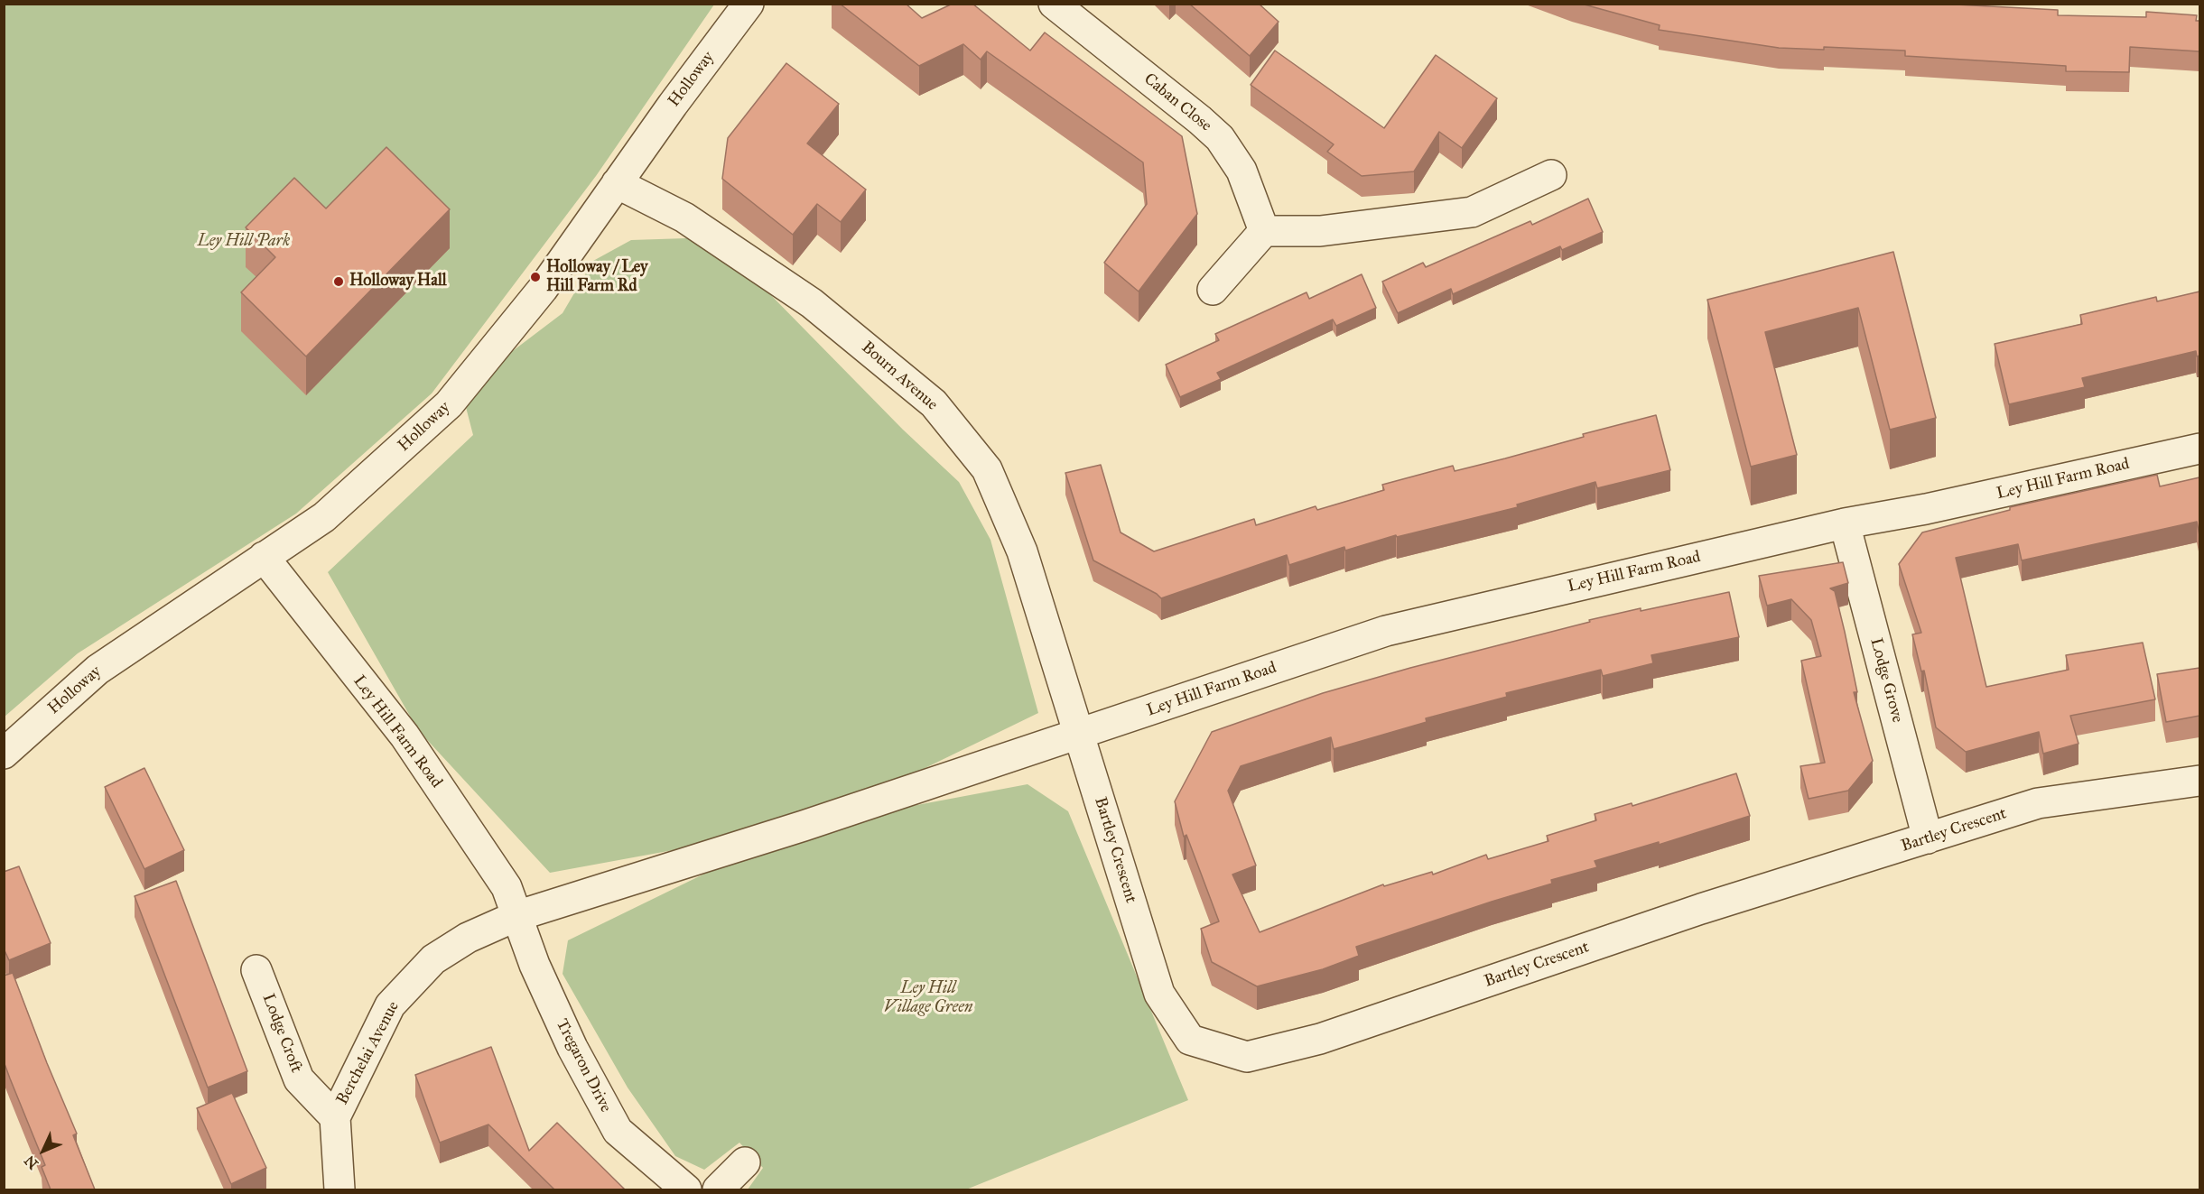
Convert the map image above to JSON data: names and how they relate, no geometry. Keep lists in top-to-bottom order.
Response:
{
  "streets": {
    "street": [
      "Holloway",
      "Caban Close",
      "Bourn Avenue",
      "Ley Hill Farm Road",
      "Lodge Grove",
      "Bartley Crescent",
      "Lodge Croft",
      "Berchelai Avenue",
      "Tregaron Drive"
    ]
  },
  "crossings": [
    ["Holloway", "Bourn Avenue"],
    ["Holloway", "Ley Hill Farm Road"],
    ["Bourn Avenue", "Ley Hill Farm Road"],
    ["Bourn Avenue", "Bartley Crescent"],
    ["Ley Hill Farm Road", "Lodge Grove"],
    ["Ley Hill Farm Road", "Bartley Crescent"],
    ["Ley Hill Farm Road", "Berchelai Avenue"],
    ["Ley Hill Farm Road", "Tregaron Drive"],
    ["Lodge Grove", "Bartley Crescent"],
    ["Lodge Croft", "Berchelai Avenue"],
    ["Berchelai Avenue", "Tregaron Drive"]
  ],
  "parks": ["Ley Hill Park", "Ley Hill Village Green"],
  "places": ["Holloway / Ley Hill Farm Rd", "Holloway Hall"],
  "north": "bottom left"
}
